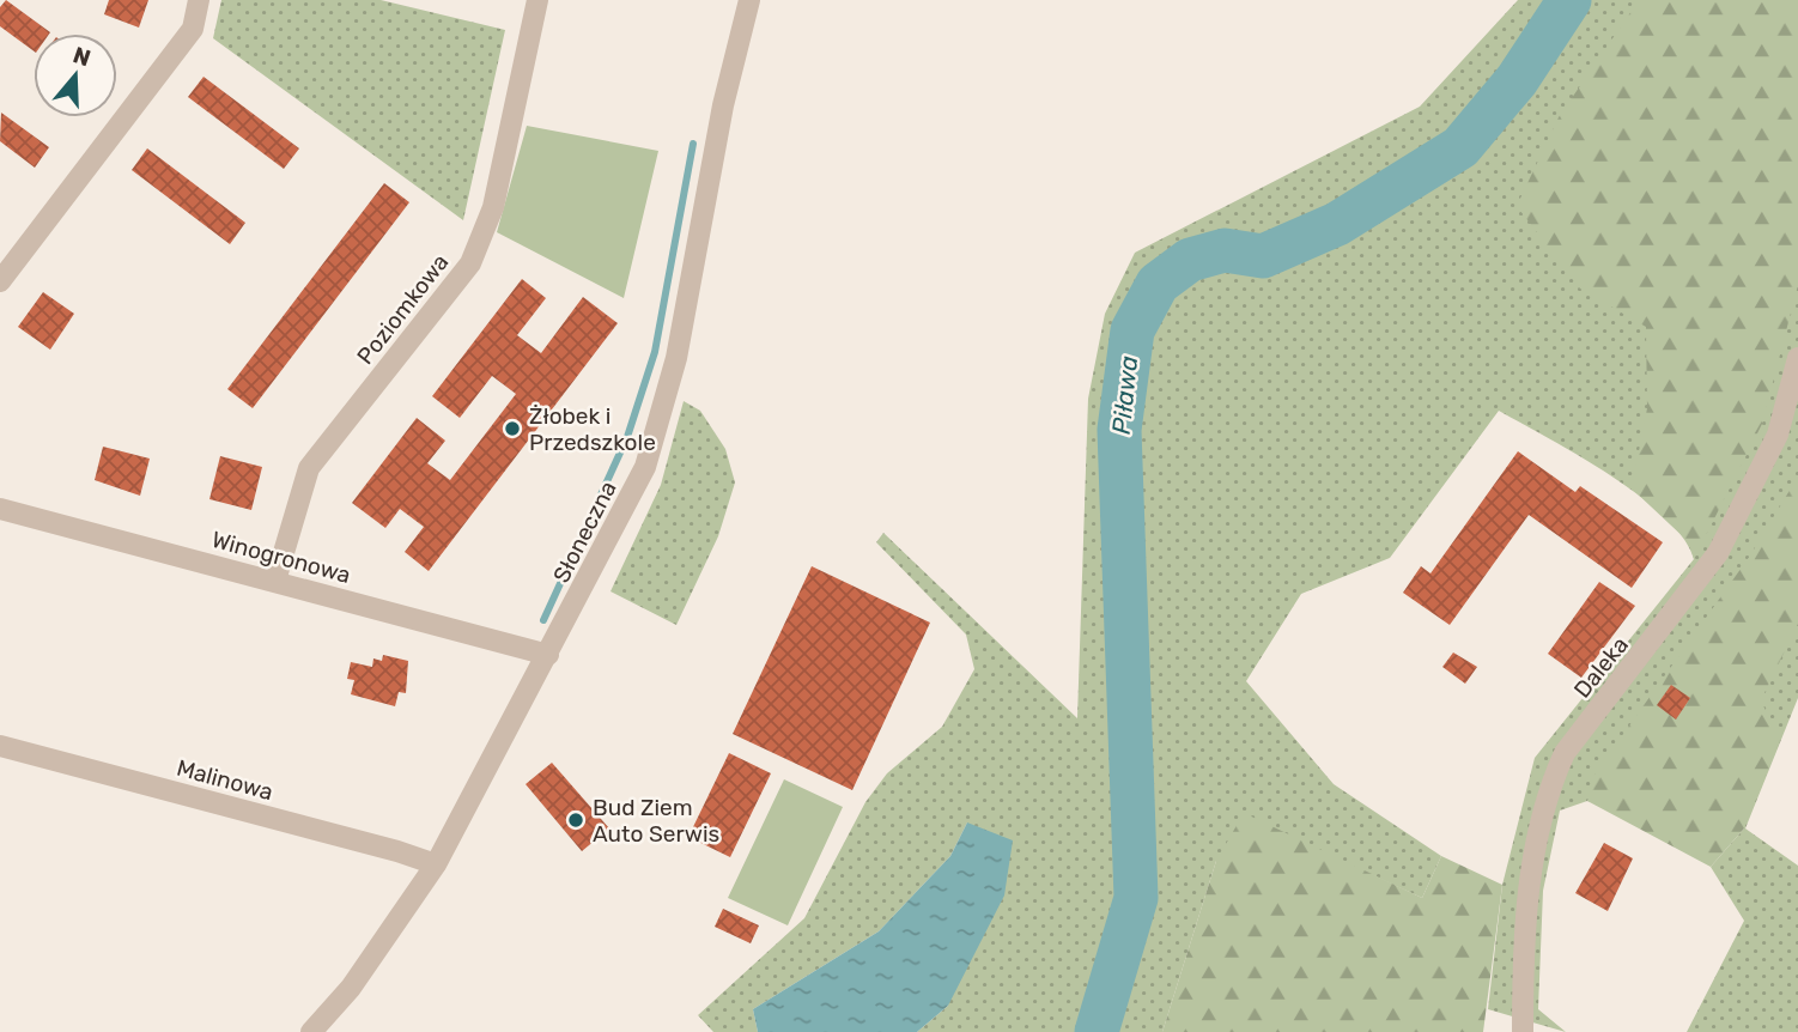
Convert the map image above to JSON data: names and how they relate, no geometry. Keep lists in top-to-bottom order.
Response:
{
  "streets": {
    "street": [
      "Poziomkowa",
      "Słoneczna",
      "Winogronowa",
      "Daleka",
      "Malinowa"
    ]
  },
  "crossings": [
    ["Poziomkowa", "Winogronowa"],
    ["Słoneczna", "Winogronowa"],
    ["Słoneczna", "Malinowa"]
  ],
  "water": ["Piława"],
  "places": ["Żłobek i Przedszkole", "Bud Ziem Auto Serwis"],
  "north": "top"
}
